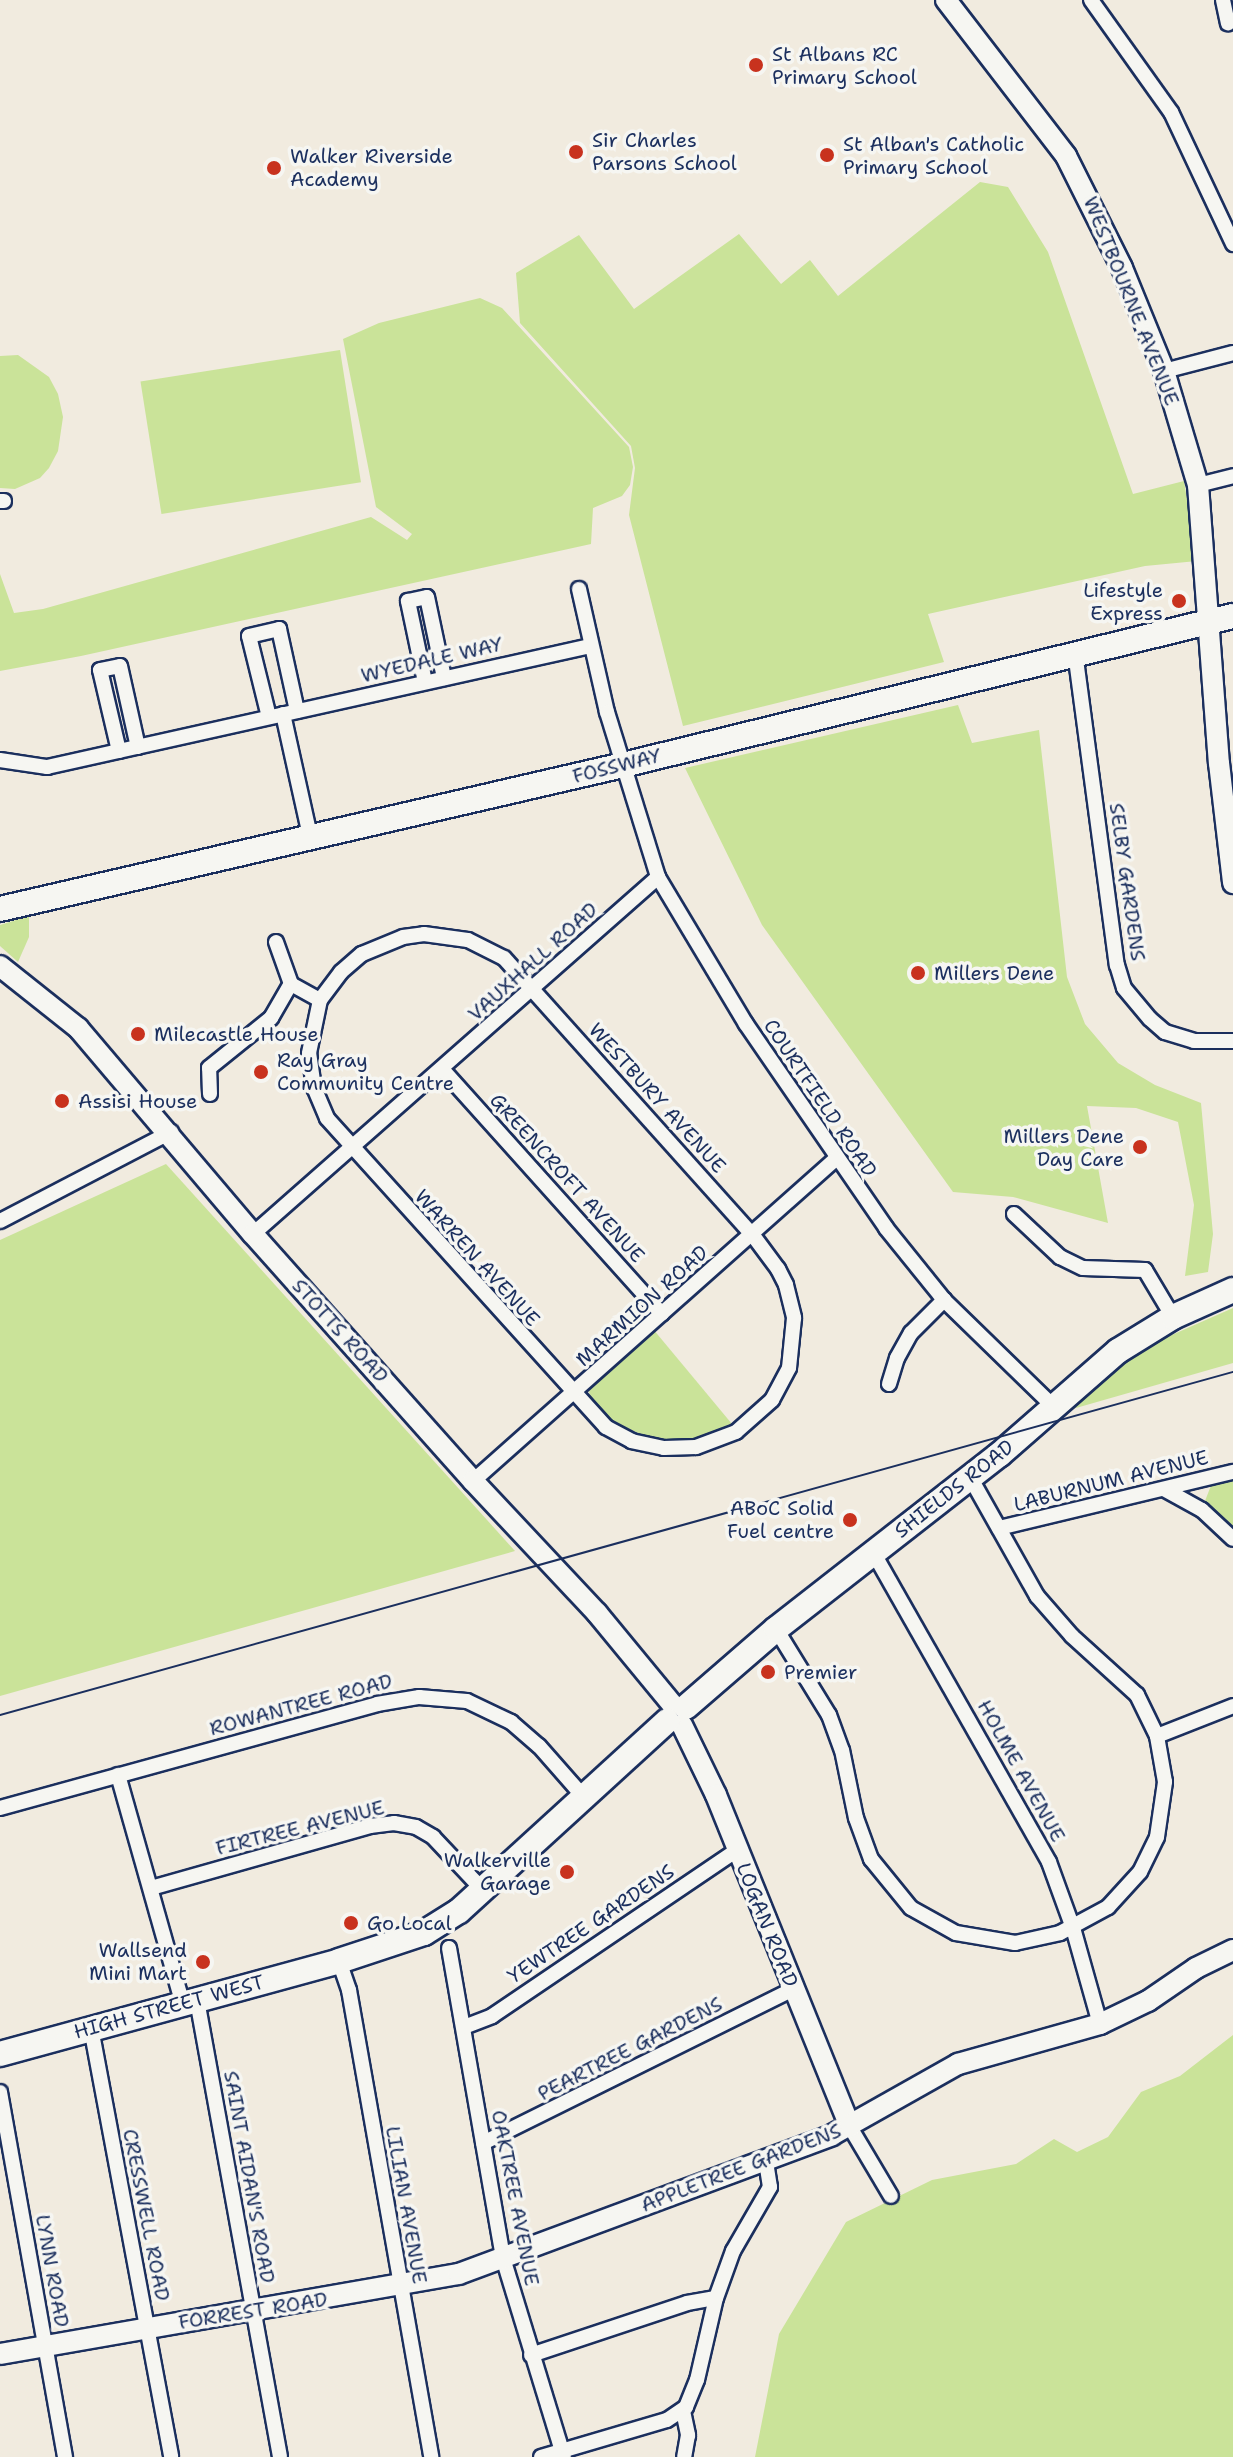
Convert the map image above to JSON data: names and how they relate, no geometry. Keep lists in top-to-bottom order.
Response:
{
  "streets": {
    "main road": ["FOSSWAY", "SHIELDS ROAD", "HIGH STREET WEST"],
    "street": [
      "WESTBOURNE AVENUE",
      "WYEDALE WAY",
      "SELBY GARDENS",
      "VAUXHALL ROAD",
      "WESTBURY AVENUE",
      "COURTFIELD ROAD",
      "GREENCROFT AVENUE",
      "WARREN AVENUE",
      "MARMION ROAD",
      "STOTTS ROAD",
      "LABURNUM AVENUE",
      "ROWANTREE ROAD",
      "HOLME AVENUE",
      "FIRTREE AVENUE",
      "YEWTREE GARDENS",
      "LOGAN ROAD",
      "PEARTREE GARDENS",
      "APPLETREE GARDENS",
      "SAINT AIDAN'S ROAD",
      "OAKTREE AVENUE",
      "LILIAN AVENUE",
      "CRESSWELL ROAD",
      "LYNN ROAD",
      "FORREST ROAD"
    ]
  },
  "crossings": [
    ["WESTBOURNE AVENUE", "FOSSWAY"],
    ["FOSSWAY", "SELBY GARDENS"],
    ["FOSSWAY", "COURTFIELD ROAD"],
    ["VAUXHALL ROAD", "WESTBURY AVENUE"],
    ["VAUXHALL ROAD", "COURTFIELD ROAD"],
    ["VAUXHALL ROAD", "GREENCROFT AVENUE"],
    ["VAUXHALL ROAD", "WARREN AVENUE"],
    ["VAUXHALL ROAD", "STOTTS ROAD"],
    ["WESTBURY AVENUE", "WARREN AVENUE"],
    ["WESTBURY AVENUE", "MARMION ROAD"],
    ["COURTFIELD ROAD", "MARMION ROAD"],
    ["COURTFIELD ROAD", "SHIELDS ROAD"],
    ["GREENCROFT AVENUE", "MARMION ROAD"],
    ["WARREN AVENUE", "MARMION ROAD"],
    ["MARMION ROAD", "STOTTS ROAD"],
    ["STOTTS ROAD", "SHIELDS ROAD"],
    ["STOTTS ROAD", "LOGAN ROAD"],
    ["SHIELDS ROAD", "ROWANTREE ROAD"],
    ["SHIELDS ROAD", "HOLME AVENUE"],
    ["SHIELDS ROAD", "FIRTREE AVENUE"],
    ["SHIELDS ROAD", "LOGAN ROAD"],
    ["SHIELDS ROAD", "HIGH STREET WEST"],
    ["SHIELDS ROAD", "LILIAN AVENUE"],
    ["ROWANTREE ROAD", "SAINT AIDAN'S ROAD"],
    ["HOLME AVENUE", "APPLETREE GARDENS"],
    ["FIRTREE AVENUE", "SAINT AIDAN'S ROAD"],
    ["YEWTREE GARDENS", "LOGAN ROAD"],
    ["YEWTREE GARDENS", "OAKTREE AVENUE"],
    ["LOGAN ROAD", "PEARTREE GARDENS"],
    ["LOGAN ROAD", "APPLETREE GARDENS"],
    ["HIGH STREET WEST", "SAINT AIDAN'S ROAD"],
    ["HIGH STREET WEST", "LILIAN AVENUE"],
    ["HIGH STREET WEST", "CRESSWELL ROAD"],
    ["PEARTREE GARDENS", "OAKTREE AVENUE"],
    ["APPLETREE GARDENS", "OAKTREE AVENUE"],
    ["APPLETREE GARDENS", "FORREST ROAD"],
    ["SAINT AIDAN'S ROAD", "FORREST ROAD"],
    ["OAKTREE AVENUE", "FORREST ROAD"],
    ["LILIAN AVENUE", "FORREST ROAD"],
    ["CRESSWELL ROAD", "FORREST ROAD"],
    ["LYNN ROAD", "FORREST ROAD"]
  ],
  "places": [
    "St Albans RC Primary School",
    "Sir Charles Parsons School",
    "St Alban's Catholic Primary School",
    "Walker Riverside Academy",
    "Lifestyle Express",
    "Millers Dene",
    "Milecastle House",
    "Ray Gray Community Centre",
    "Assisi House",
    "Millers Dene Day Care",
    "ABoC Solid Fuel centre",
    "Premier",
    "Walkerville Garage",
    "Go Local",
    "Wallsend Mini Mart"
  ]
}
